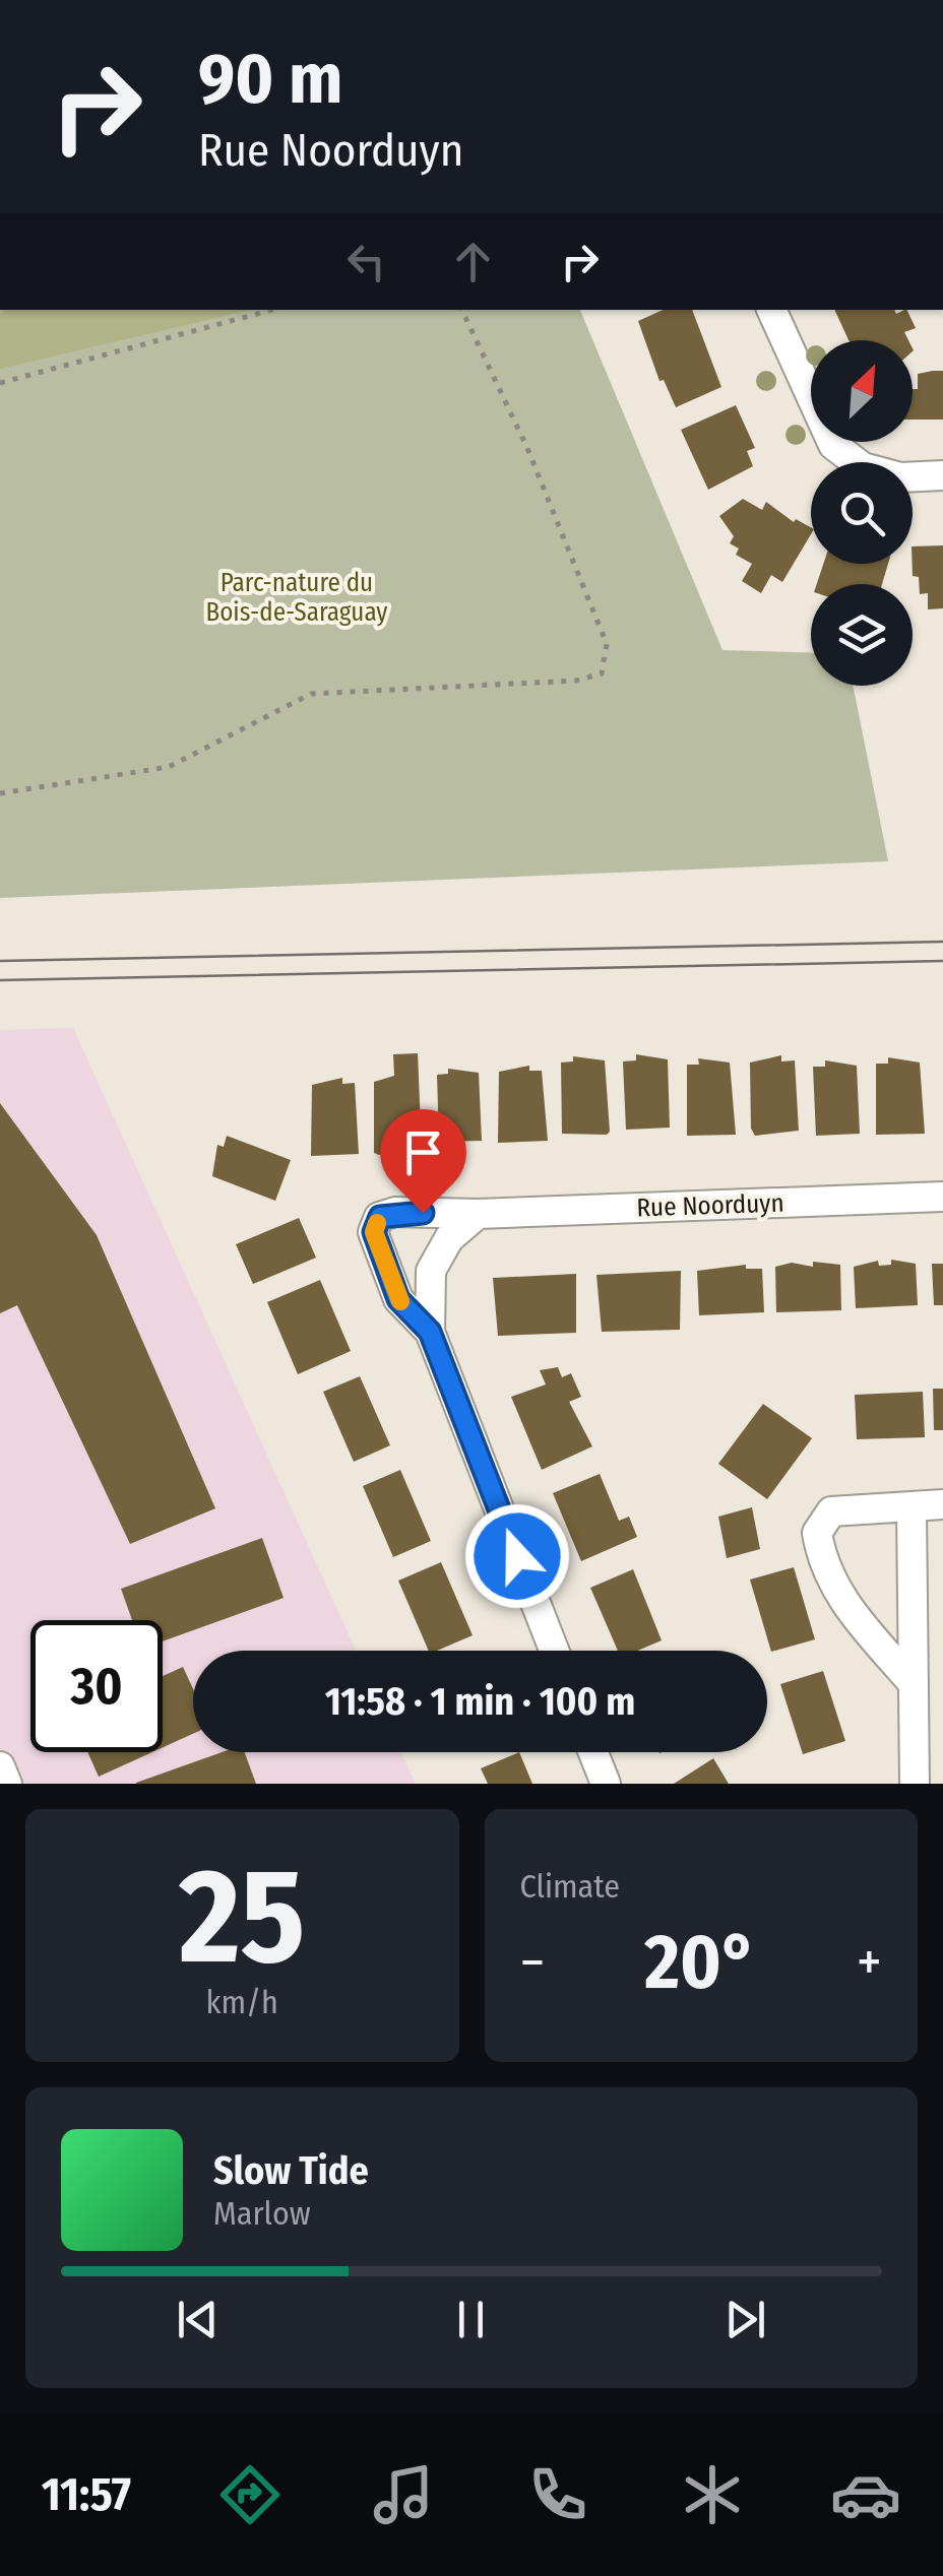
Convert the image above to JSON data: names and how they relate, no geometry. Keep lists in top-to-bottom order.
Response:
{
  "streets": {
    "street": ["Rue Noorduyn"]
  },
  "parks": ["Parc-nature du Bois-de-Saraguay"],
  "north": "top right",
  "page": {
    "turn": ["90 m", "Rue Noorduyn"],
    "limit": "30",
    "trip": "11:58 · 1 min · 100 m",
    "tile": [
      ["25", "km/h"],
      "Climate"
    ],
    "heat": ["−", "20°", "+"],
    "song": ["Slow Tide", "Marlow"],
    "tabs": "11:57"
  }
}
